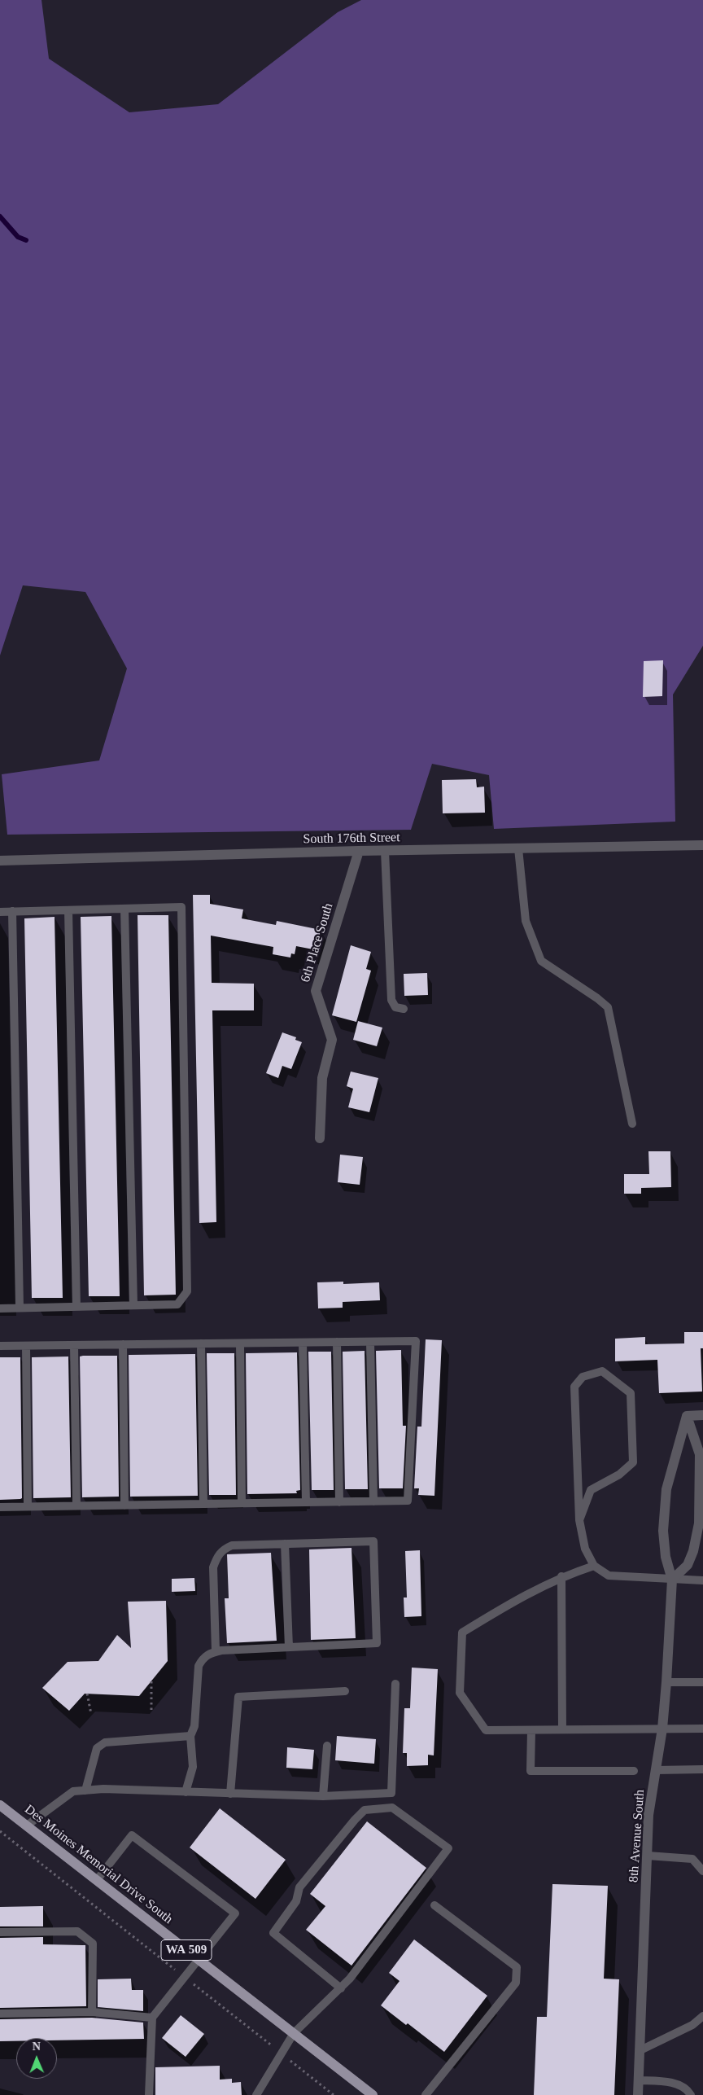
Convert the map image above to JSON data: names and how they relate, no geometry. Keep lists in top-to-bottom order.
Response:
{
  "streets": {
    "main road": ["Des Moines Memorial Drive South", "WA 509"],
    "street": ["South 176th Street", "6th Place South", "8th Avenue South"]
  },
  "crossings": [
    ["South 176th Street", "6th Place South"]
  ],
  "north": "top"
}
